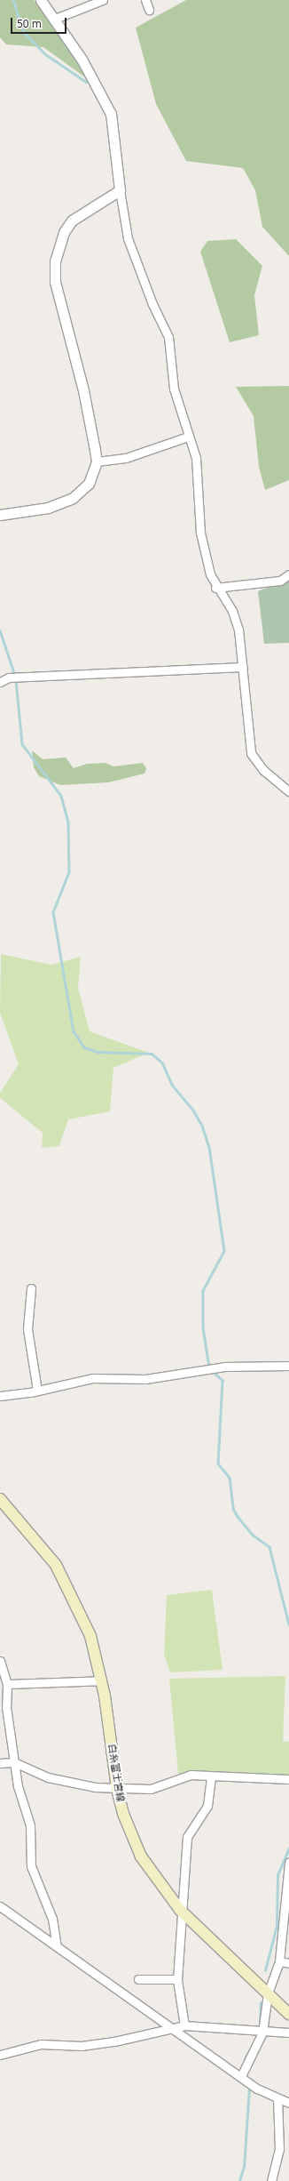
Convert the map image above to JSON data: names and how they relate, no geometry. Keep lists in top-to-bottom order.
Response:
{
  "streets": {
    "main road": ["白糸富士宮線"]
  },
  "scale_bar": "50 m"
}
